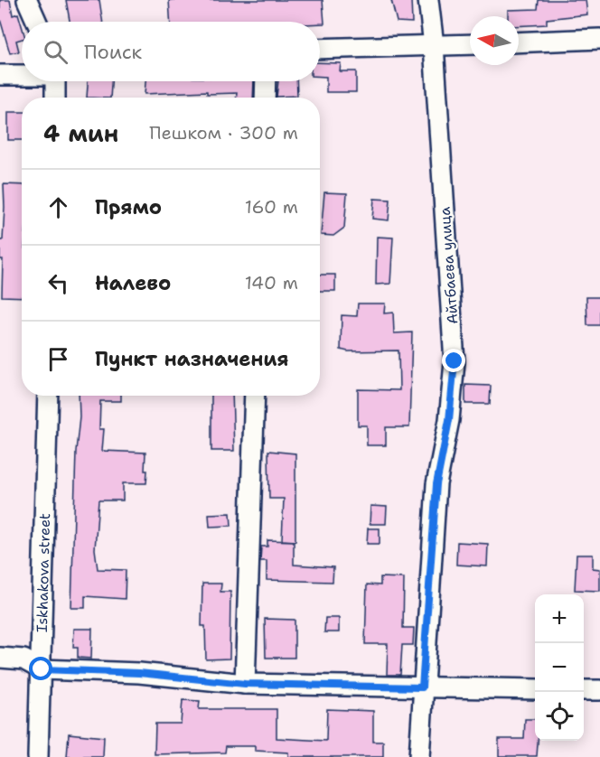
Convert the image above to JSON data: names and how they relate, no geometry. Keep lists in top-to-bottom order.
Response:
{
  "streets": {
    "street": ["Айтбаева улица", "Iskhakova street"]
  },
  "north": "left",
  "page": {
    "search": "Поиск",
    "heading": ["4 мин", "Пешком · 300 m"],
    "list": [
      ["Прямо", "160 m"],
      ["Налево", "140 m"],
      "Пункт назначения"
    ],
    "map_buttons": ["+", "−"]
  }
}
